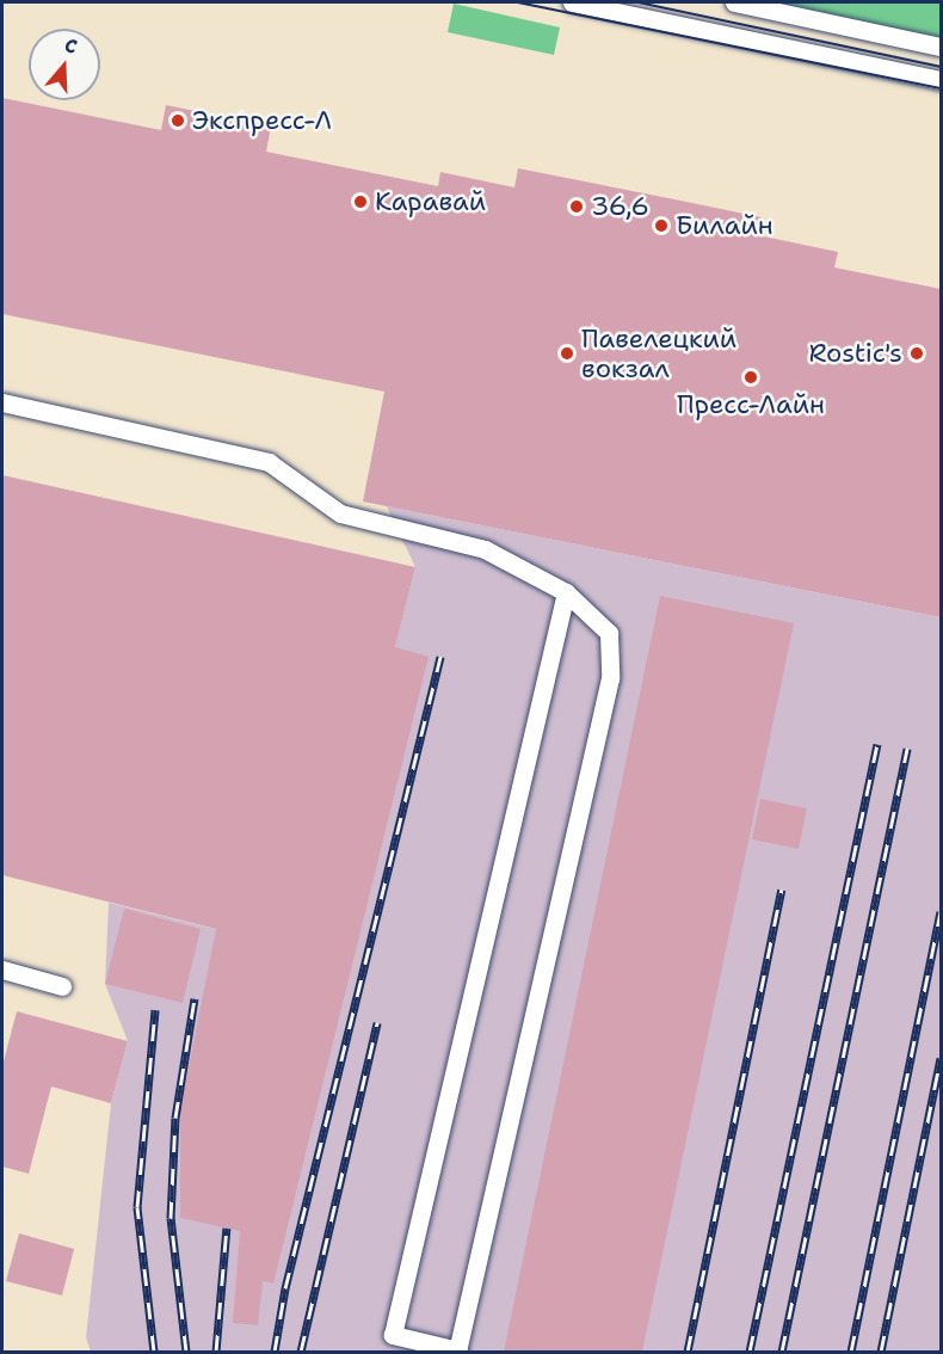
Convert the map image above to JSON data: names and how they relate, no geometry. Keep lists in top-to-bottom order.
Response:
{
  "places": [
    "Экспресс-Л",
    "Каравай",
    "36,6",
    "Билайн",
    "Павелецкий вокзал",
    "Rostic's",
    "Пресс-Лайн"
  ],
  "north": "top"
}
